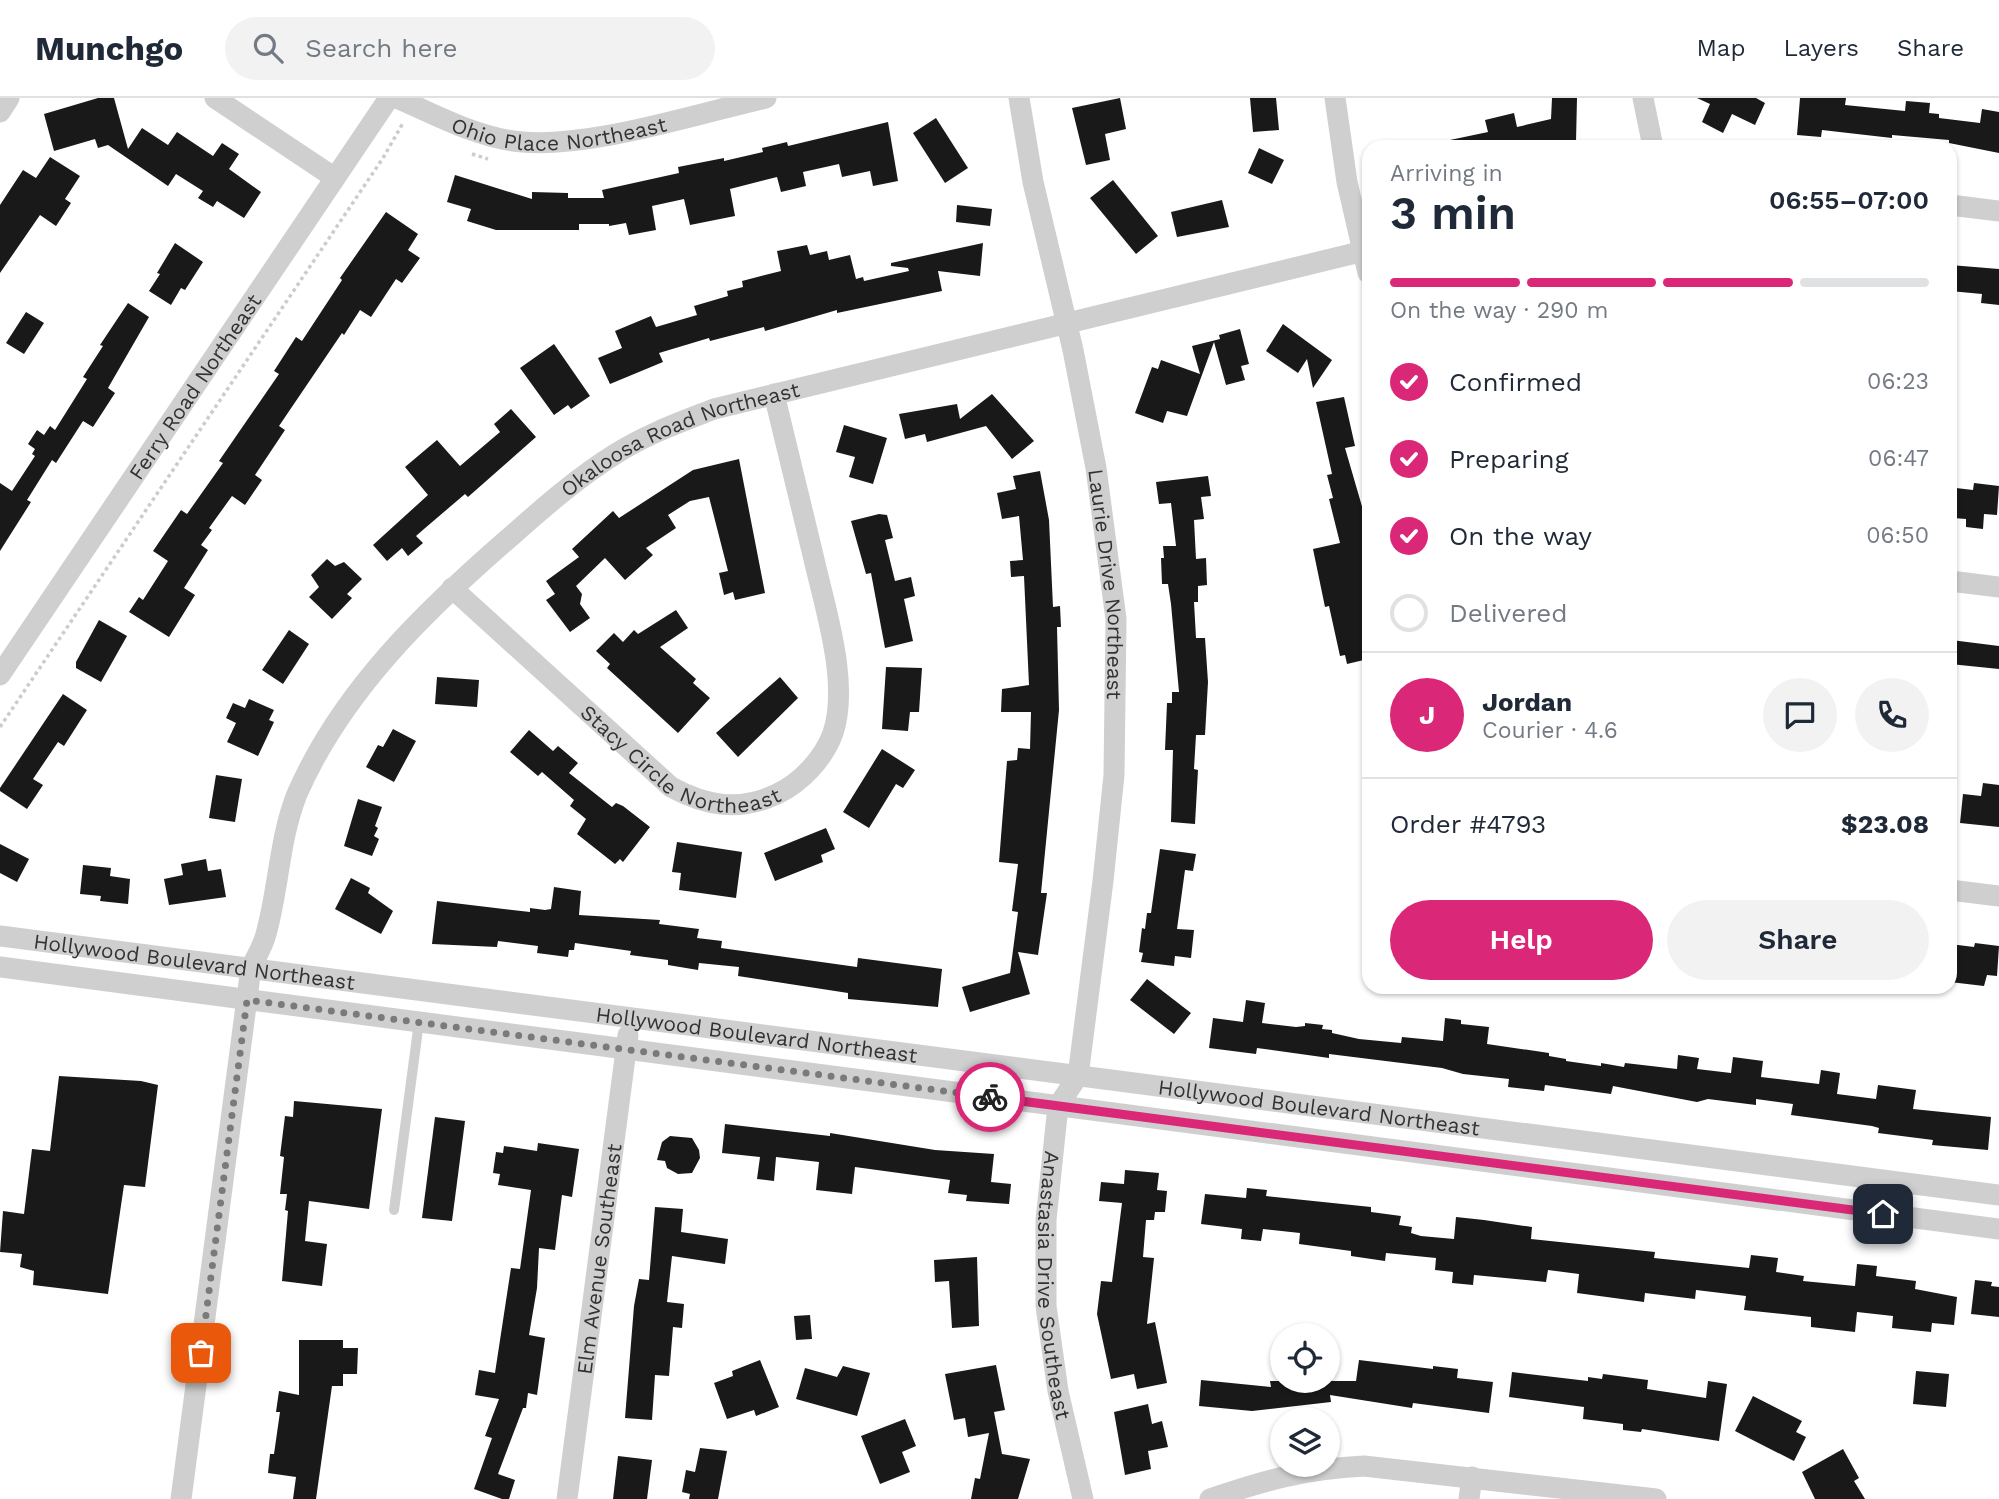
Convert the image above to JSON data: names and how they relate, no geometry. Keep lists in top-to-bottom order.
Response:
{
  "streets": {
    "street": [
      "Ohio Place Northeast",
      "Ferry Road Northeast",
      "Okaloosa Road Northeast",
      "Laurie Drive Northeast",
      "Stacy Circle Northeast",
      "Hollywood Boulevard Northeast",
      "Elm Avenue Southeast",
      "Anastasia Drive Southeast"
    ]
  },
  "crossings": [
    ["Okaloosa Road Northeast", "Laurie Drive Northeast"],
    ["Okaloosa Road Northeast", "Stacy Circle Northeast"],
    ["Okaloosa Road Northeast", "Hollywood Boulevard Northeast"],
    ["Laurie Drive Northeast", "Hollywood Boulevard Northeast"],
    ["Laurie Drive Northeast", "Anastasia Drive Southeast"],
    ["Hollywood Boulevard Northeast", "Elm Avenue Southeast"],
    ["Hollywood Boulevard Northeast", "Anastasia Drive Southeast"]
  ],
  "page": {
    "header": "Munchgo",
    "search": "Search here",
    "nav": ["Map", "Layers", "Share"],
    "heading": ["3 min", "Arriving in", "06:55–07:00"],
    "panel": [
      "Jordan",
      "Courier · 4.6",
      "Order #4793",
      "$23.08"
    ],
    "bar": "On the way · 290 m",
    "list": [
      ["Confirmed", "06:23"],
      ["Preparing", "06:47"],
      ["On the way", "06:50"],
      "Delivered"
    ],
    "round": "J",
    "buttons": ["Help", "Share"]
  }
}
